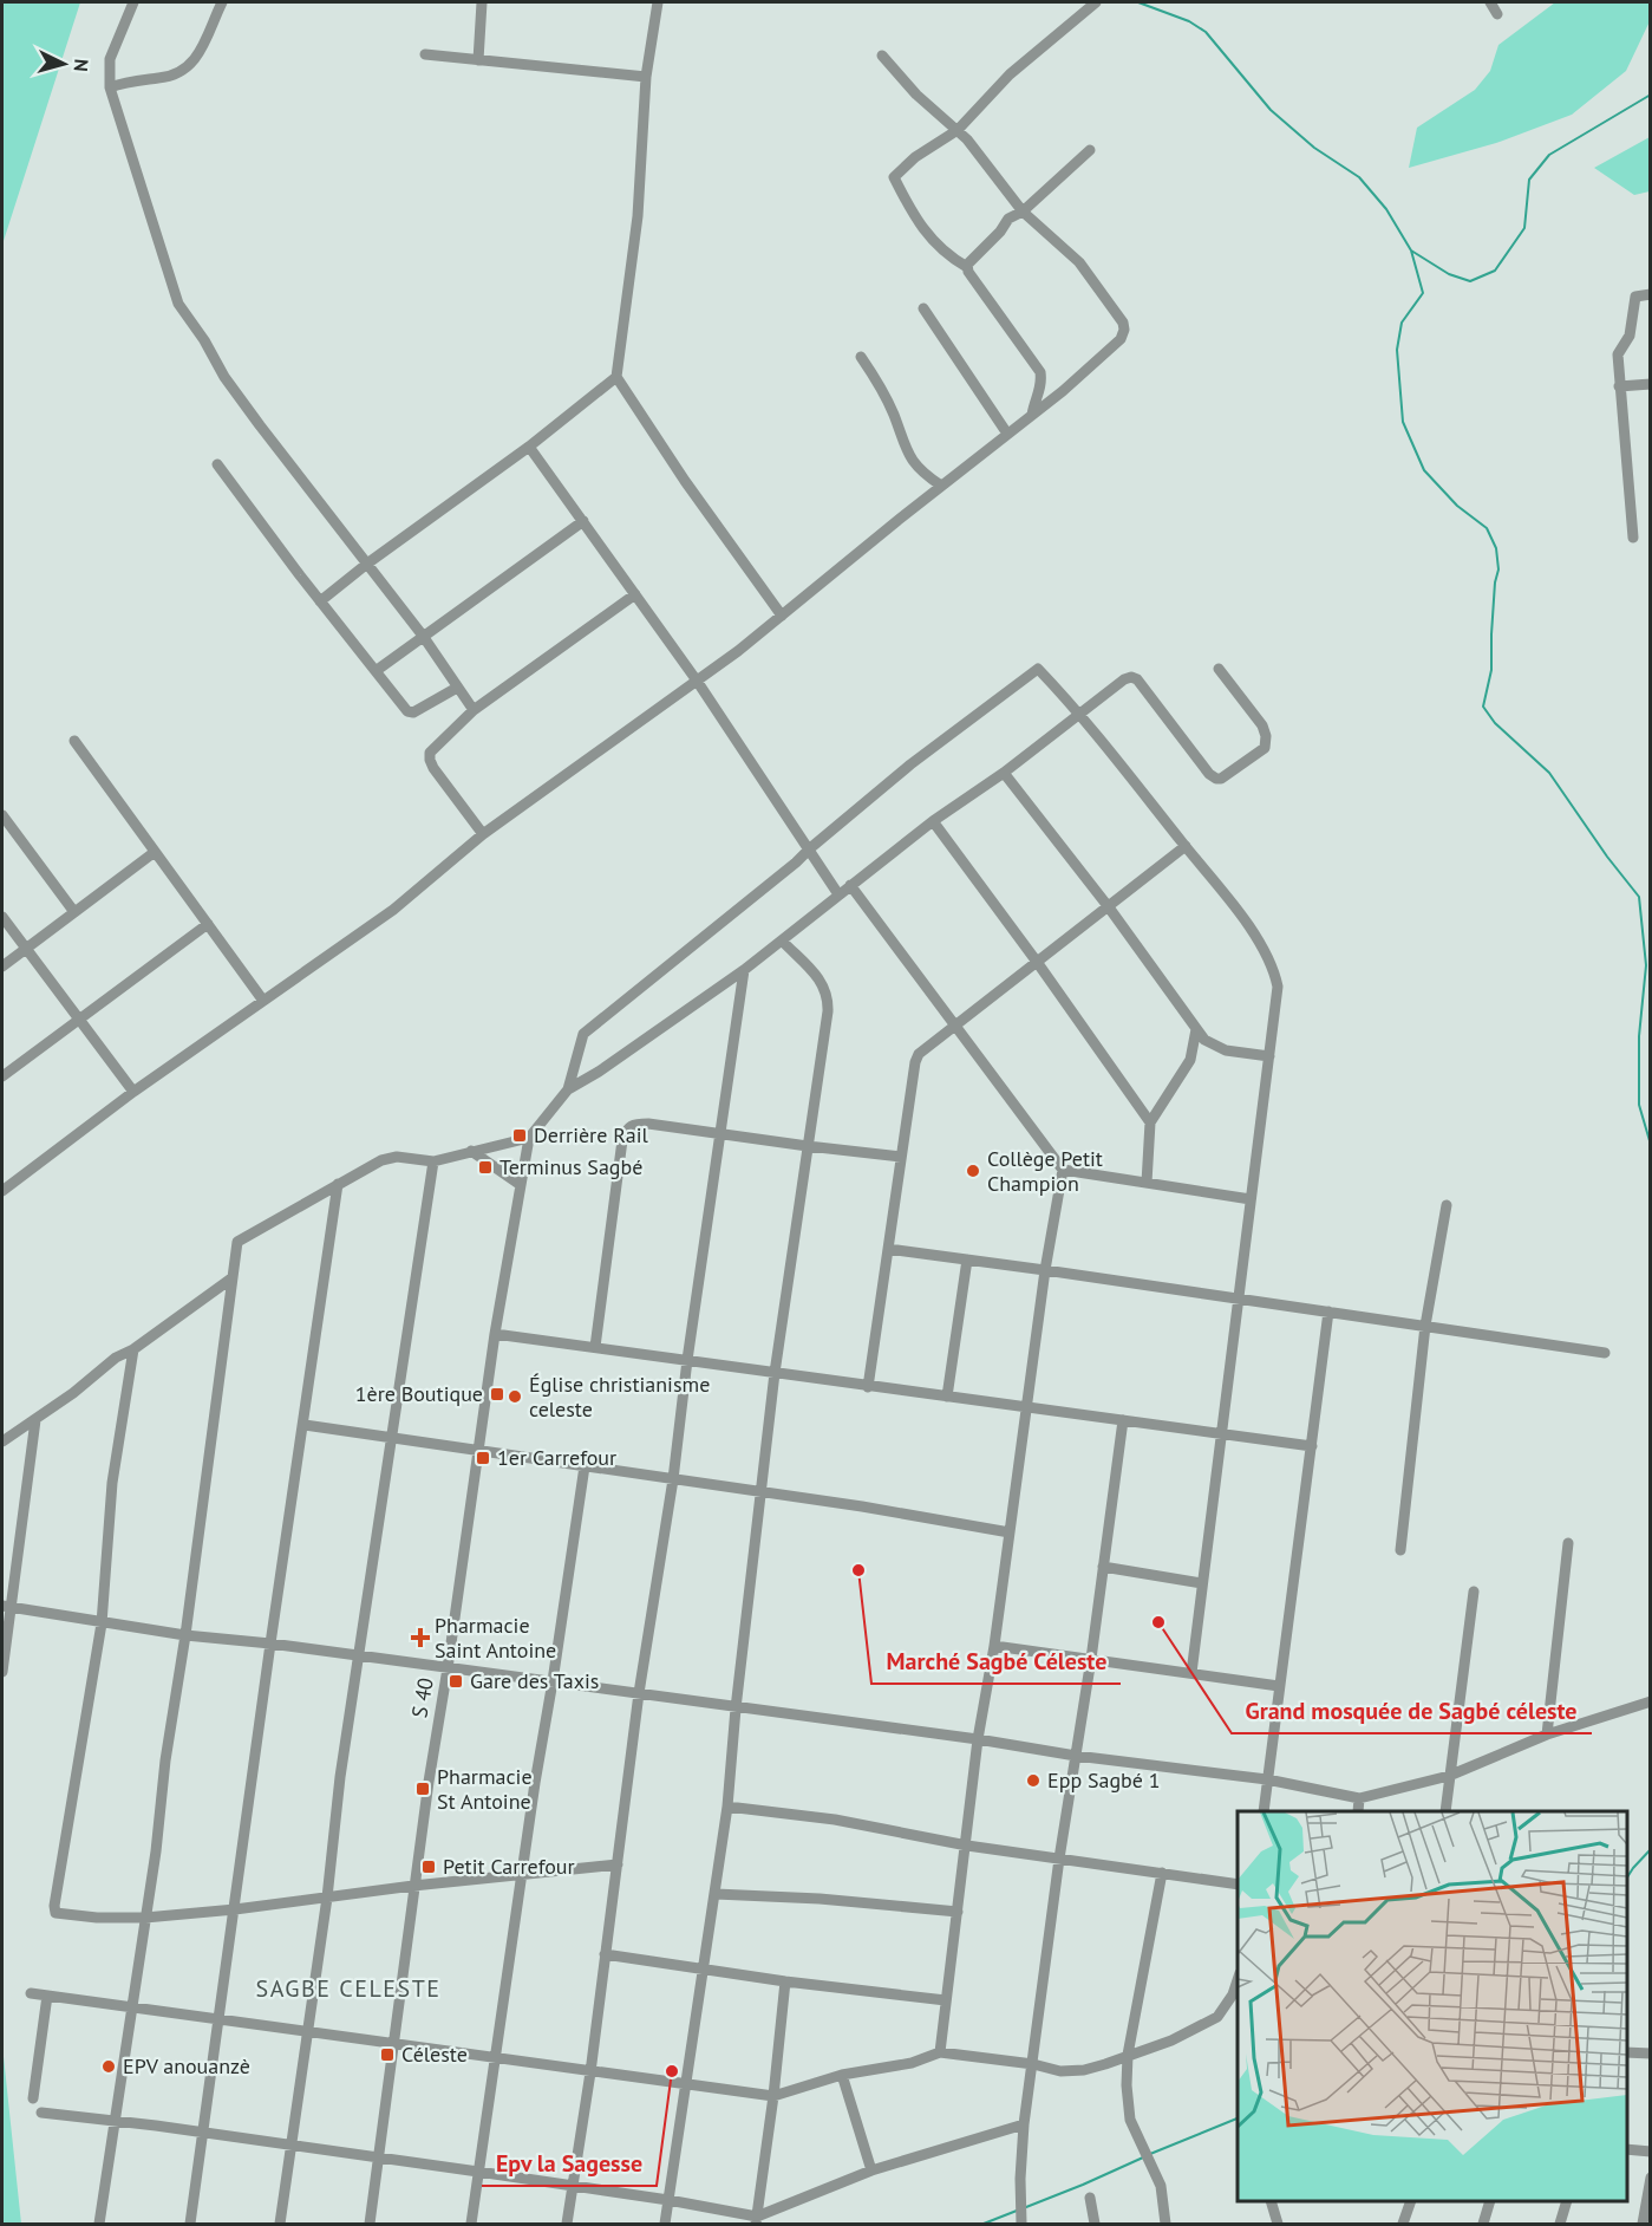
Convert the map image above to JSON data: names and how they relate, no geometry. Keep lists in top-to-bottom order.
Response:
{
  "streets": {
    "street": ["S 40"]
  },
  "districts": ["SAGBE CELESTE"],
  "places": {
    "transit": [
      "Derrière Rail",
      "Terminus Sagbé",
      "1ère Boutique",
      "1er Carrefour",
      "Gare des Taxis",
      "Pharmacie St Antoine",
      "Petit Carrefour",
      "Céleste"
    ],
    "other": [
      "Collège Petit Champion",
      "Église christianisme celeste",
      "Marché Sagbé Céleste",
      "Grand mosquée de Sagbé céleste",
      "Epp Sagbé 1",
      "EPV anouanzè",
      "Epv la Sagesse"
    ],
    "health": ["Pharmacie Saint Antoine"]
  },
  "north": "right"
}
